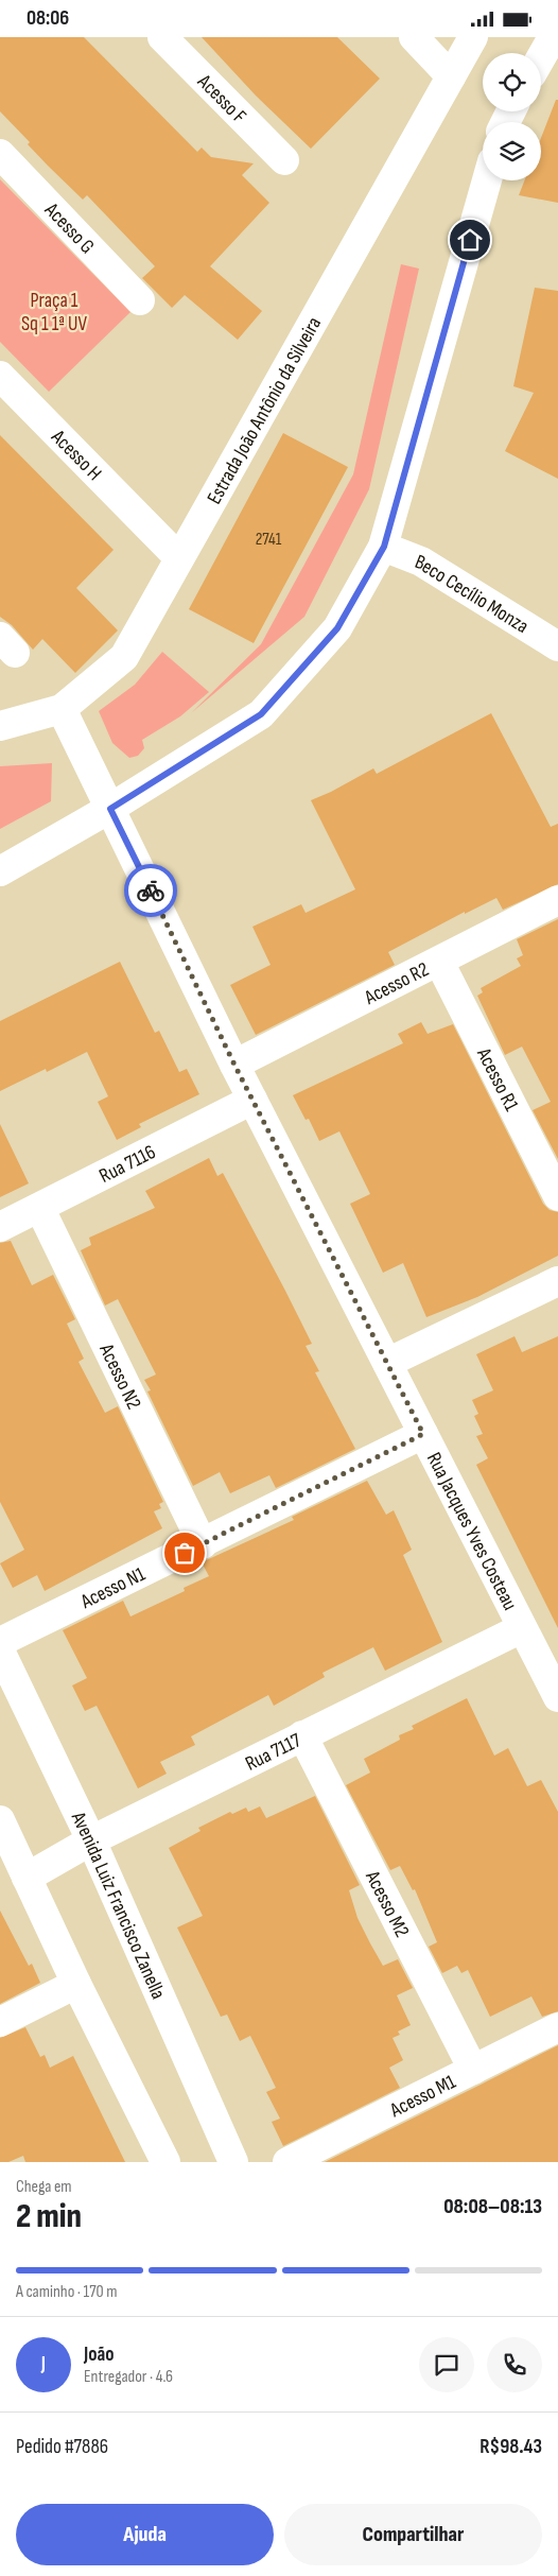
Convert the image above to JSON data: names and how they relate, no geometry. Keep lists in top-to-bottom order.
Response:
{
  "streets": {
    "street": [
      "Acesso F",
      "Acesso G",
      "Estrada João Antônio da Silveira",
      "Acesso H",
      "Beco Cecílio Monza",
      "Acesso R2",
      "Acesso R1",
      "Rua 7116",
      "Acesso N2",
      "Rua Jacques Yves Costeau",
      "Acesso N1",
      "Rua 7117",
      "Acesso M2",
      "Avenida Luiz Francisco Zanella",
      "Acesso M1"
    ]
  },
  "crossings": [
    ["Estrada João Antônio da Silveira", "Acesso H"],
    ["Estrada João Antônio da Silveira", "Rua Jacques Yves Costeau"],
    ["Acesso R2", "Acesso R1"],
    ["Acesso R2", "Rua Jacques Yves Costeau"],
    ["Rua 7116", "Acesso N2"],
    ["Rua 7116", "Rua Jacques Yves Costeau"],
    ["Acesso N2", "Acesso N1"],
    ["Rua Jacques Yves Costeau", "Acesso N1"],
    ["Rua Jacques Yves Costeau", "Rua 7117"],
    ["Rua 7117", "Acesso M2"],
    ["Rua 7117", "Avenida Luiz Francisco Zanella"],
    ["Acesso M2", "Acesso M1"]
  ],
  "parks": ["Praça 1 Sq 1 1ª UV"],
  "house_numbers": ["2741"],
  "page": {
    "status": "08:06",
    "heading": ["2 min", "Chega em", "08:08–08:13"],
    "panel": [
      "João",
      "Entregador · 4.6",
      "Pedido #7886",
      "R$98.43"
    ],
    "bar": "A caminho · 170 m",
    "round": "J",
    "buttons": ["Ajuda", "Compartilhar"]
  }
}
